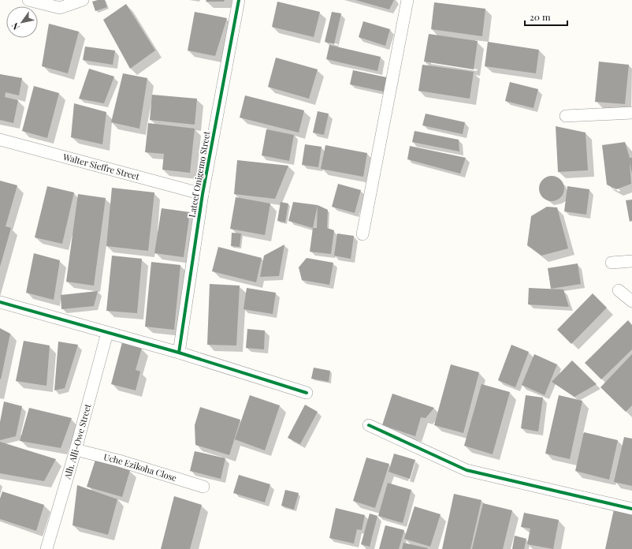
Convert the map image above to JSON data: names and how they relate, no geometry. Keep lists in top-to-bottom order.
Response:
{
  "streets": {
    "street": [
      "Walter Sieffre Street",
      "Lateef Onigemo Street",
      "Alh. Alli-Owe Street",
      "Uche Ezikoha Close"
    ]
  },
  "crossings": [
    ["Walter Sieffre Street", "Lateef Onigemo Street"],
    ["Alh. Alli-Owe Street", "Uche Ezikoha Close"]
  ],
  "scale_bar": "20 m",
  "north": "bottom left"
}
